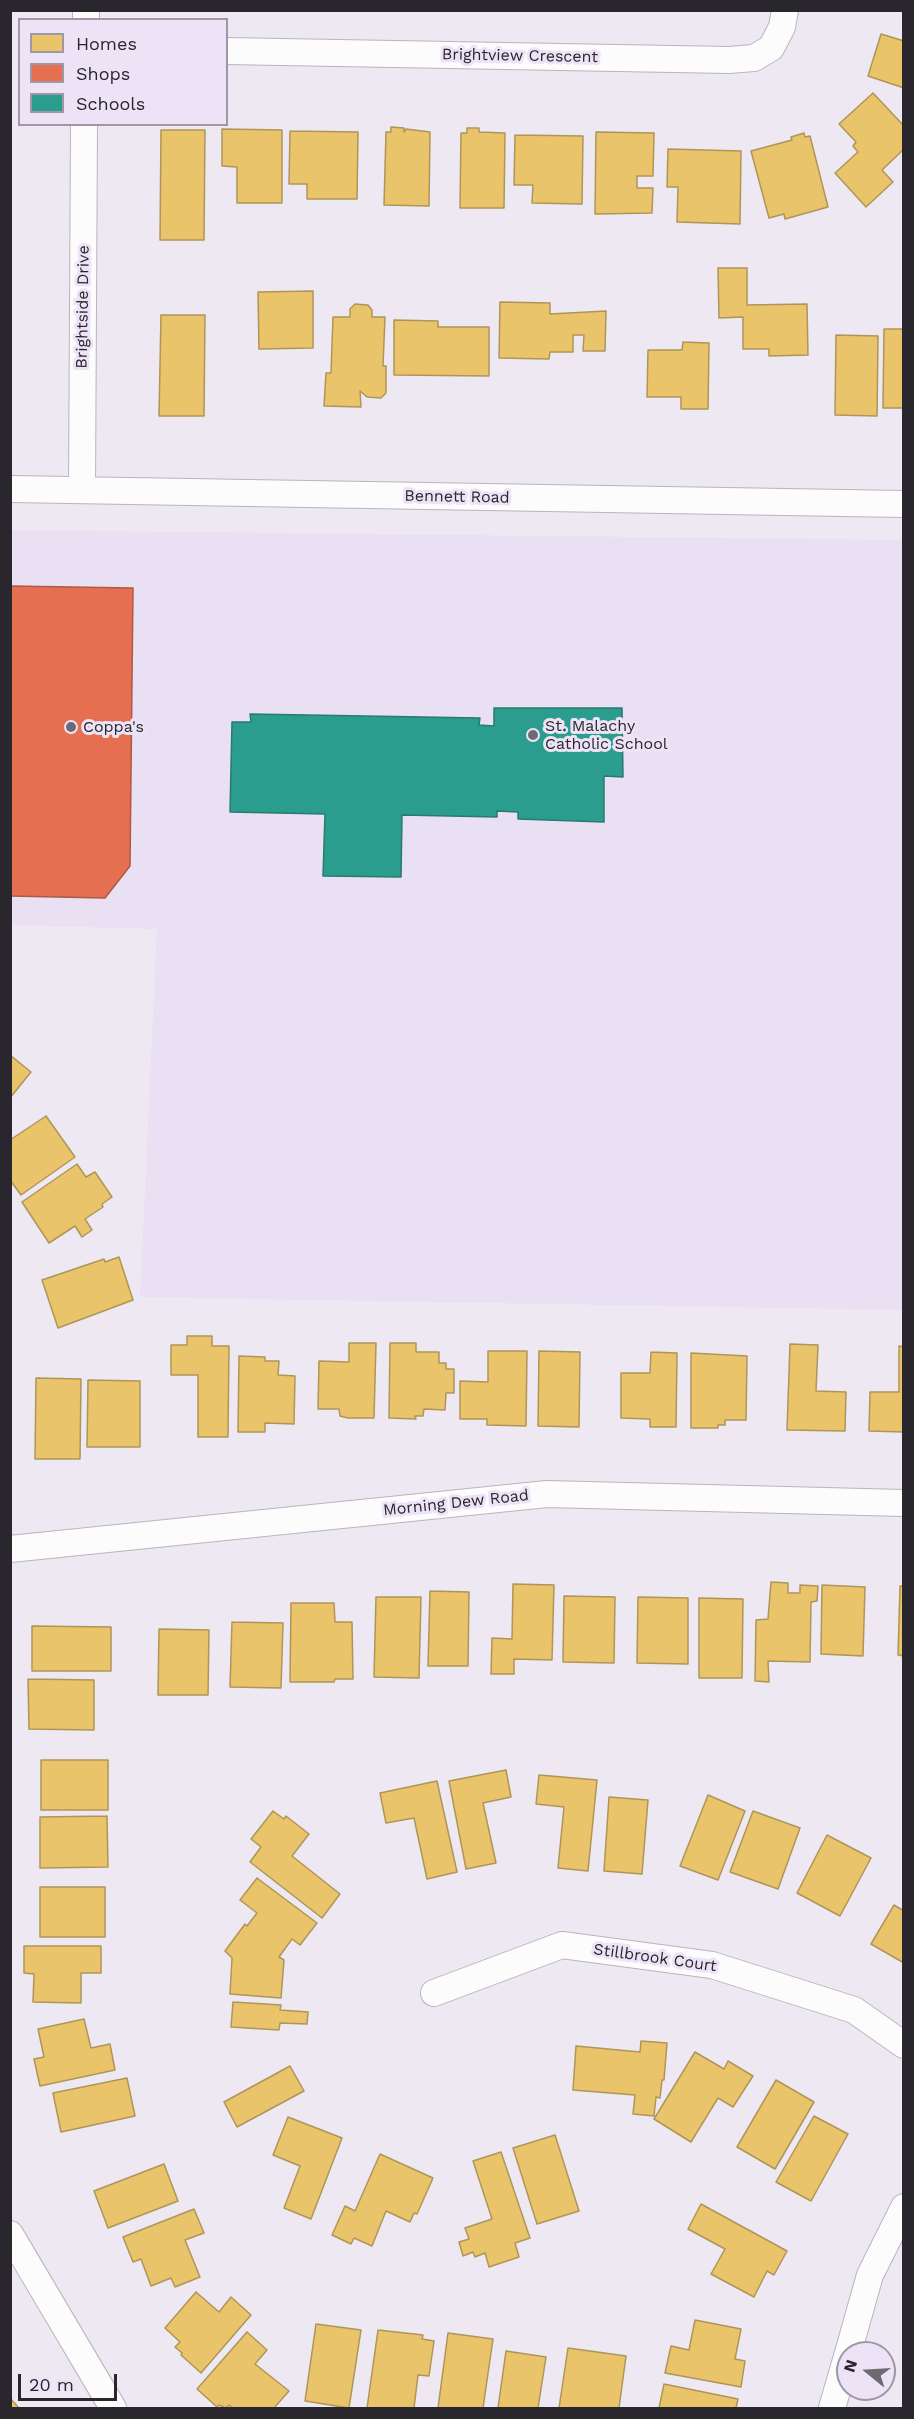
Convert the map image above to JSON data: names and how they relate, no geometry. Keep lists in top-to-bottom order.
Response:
{
  "streets": {
    "street": [
      "Brightview Crescent",
      "Brightside Drive",
      "Bennett Road",
      "Morning Dew Road",
      "Stillbrook Court"
    ]
  },
  "crossings": [
    ["Brightside Drive", "Bennett Road"]
  ],
  "places": ["Coppa's", "St. Malachy Catholic School"],
  "legend": ["Homes", "Shops", "Schools"],
  "scale_bar": "20 m",
  "north": "left"
}
